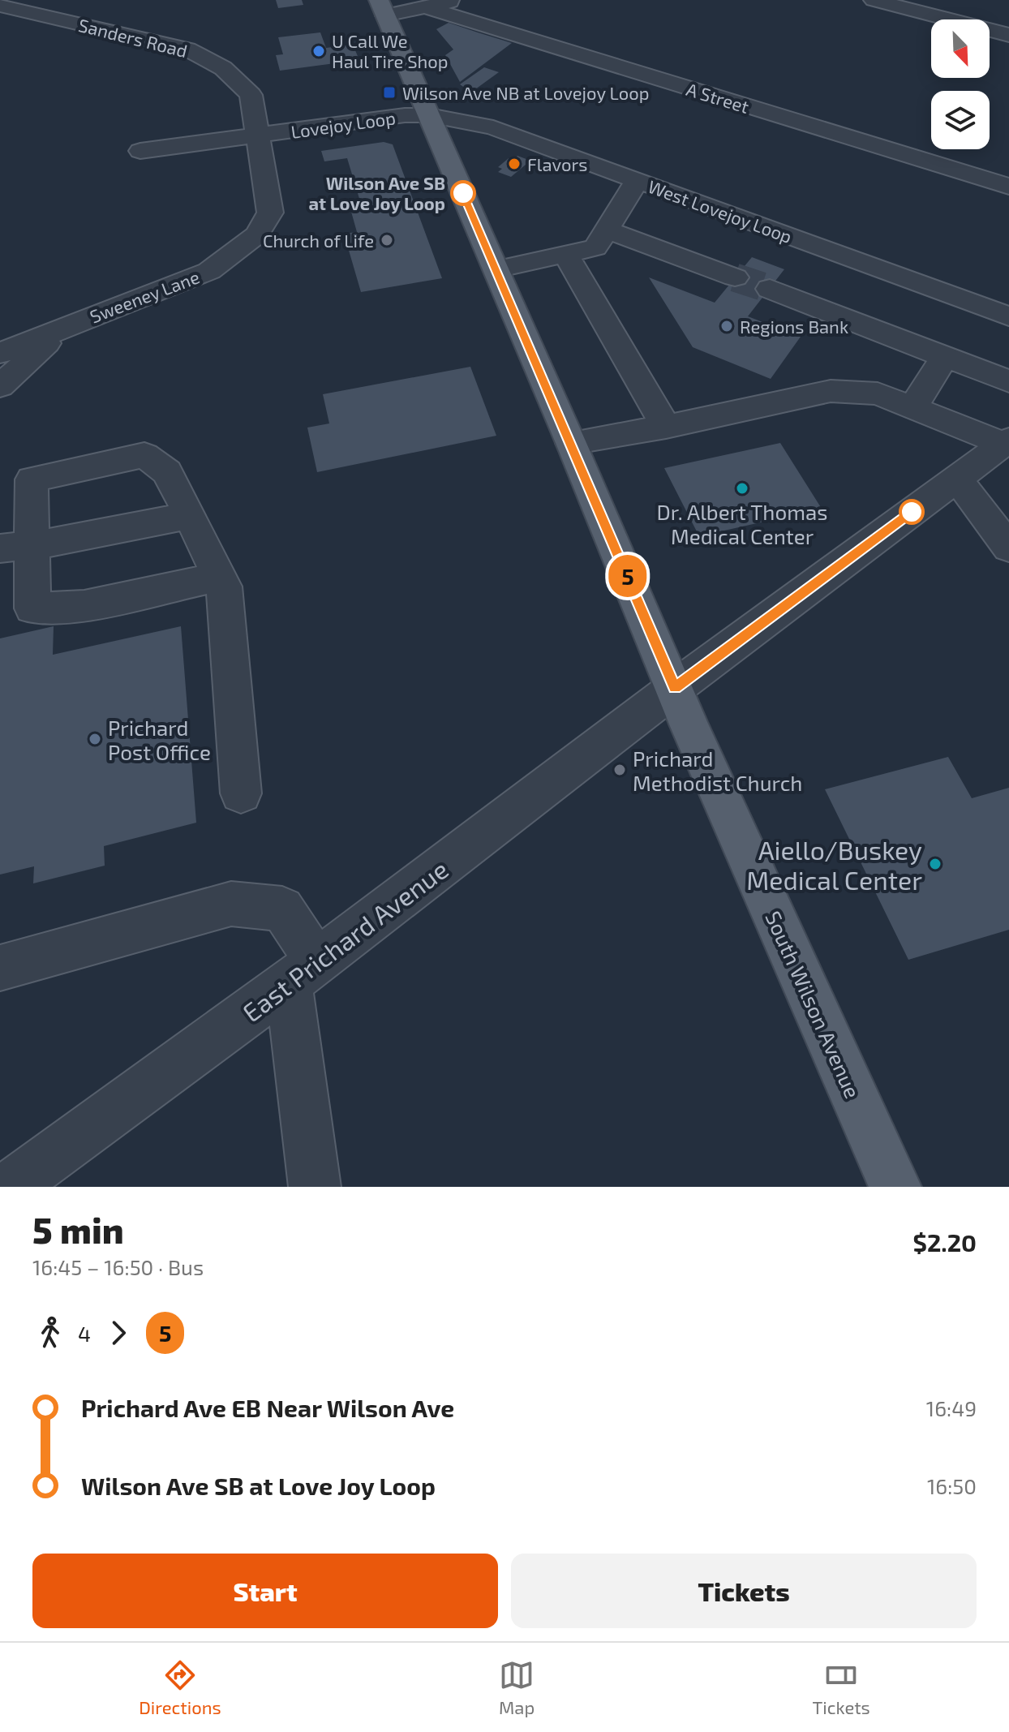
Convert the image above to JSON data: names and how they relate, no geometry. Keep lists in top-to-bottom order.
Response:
{
  "streets": {
    "main road": ["South Wilson Avenue"],
    "street": [
      "Sanders Road",
      "A Street",
      "Lovejoy Loop",
      "West Lovejoy Loop",
      "Sweeney Lane",
      "East Prichard Avenue"
    ]
  },
  "crossings": [
    ["Sanders Road", "Lovejoy Loop"],
    ["Sanders Road", "Sweeney Lane"],
    ["Lovejoy Loop", "West Lovejoy Loop"],
    ["Lovejoy Loop", "Sweeney Lane"],
    ["Lovejoy Loop", "South Wilson Avenue"],
    ["West Lovejoy Loop", "South Wilson Avenue"],
    ["East Prichard Avenue", "South Wilson Avenue"]
  ],
  "places": {
    "other": [
      "U Call We Haul Tire Shop",
      "Flavors",
      "Wilson Ave SB at Love Joy Loop",
      "Church of Life",
      "Regions Bank",
      "Dr. Albert Thomas Medical Center",
      "Prichard Post Office",
      "Prichard Methodist Church",
      "Aiello/Buskey Medical Center"
    ],
    "transit": ["Wilson Ave NB at Lovejoy Loop"]
  },
  "lines": ["bus line 5"],
  "north": "bottom right",
  "page": {
    "on_map": "5",
    "heading": ["5 min", "16:45 – 16:50 · Bus", "$2.20"],
    "legs": ["4", "5"],
    "list": [
      {
        "name": "Prichard Ave EB Near Wilson Ave",
        "value": "16:49"
      },
      {
        "name": "Wilson Ave SB at Love Joy Loop",
        "value": "16:50"
      }
    ],
    "buttons": ["Start", "Tickets"],
    "tabs": ["Directions", "Map", "Tickets"]
  }
}
